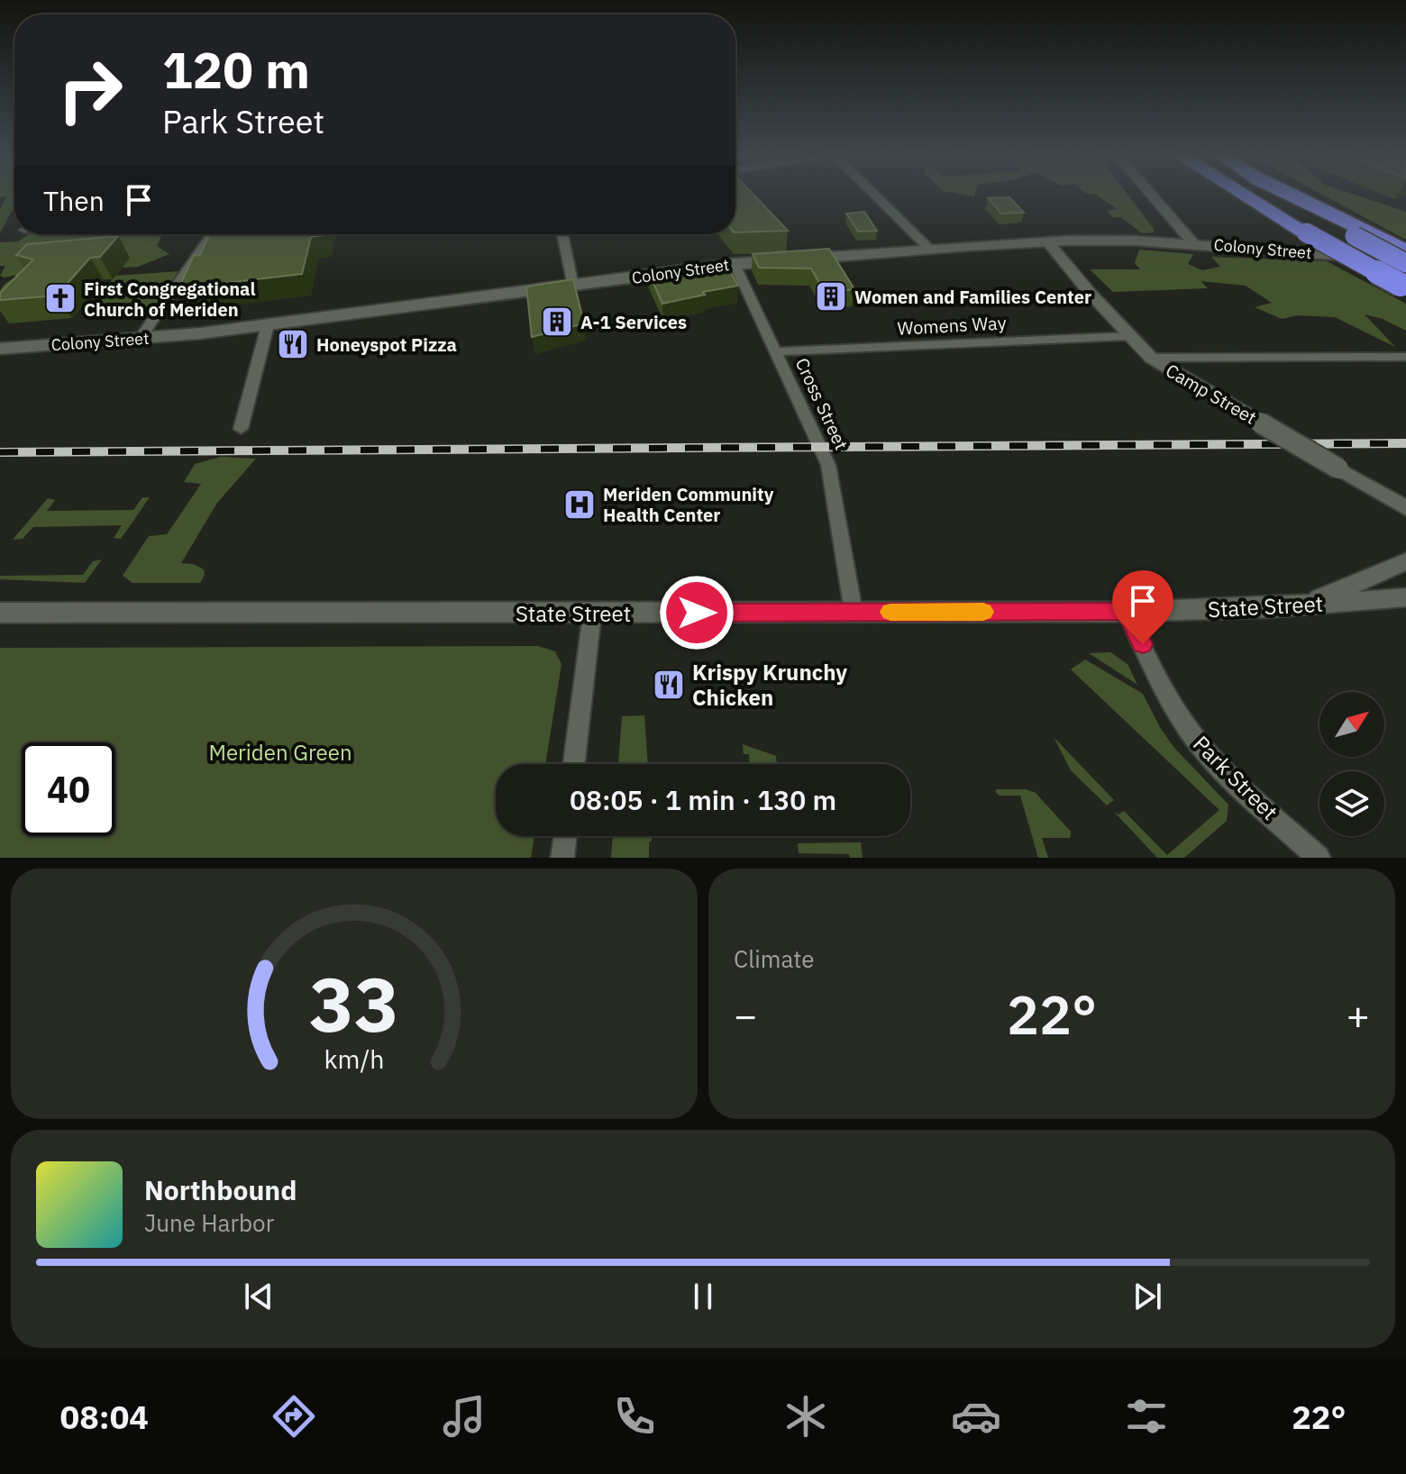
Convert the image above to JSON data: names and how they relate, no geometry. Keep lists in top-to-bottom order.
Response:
{
  "streets": {
    "main road": ["Colony Street"],
    "street": [
      "Womens Way",
      "Camp Street",
      "Cross Street",
      "State Street",
      "Park Street"
    ]
  },
  "crossings": [
    ["Colony Street", "Camp Street"],
    ["Colony Street", "Cross Street"],
    ["Womens Way", "Camp Street"],
    ["Womens Way", "Cross Street"],
    ["Cross Street", "State Street"],
    ["State Street", "Park Street"]
  ],
  "parks": ["Meriden Green"],
  "places": {
    "building": ["Women and Families Center", "A-1 Services"],
    "church": ["First Congregational Church of Meriden"],
    "restaurant": ["Honeyspot Pizza", "Krispy Krunchy Chicken"],
    "hospital": ["Meriden Community Health Center"]
  },
  "north": "top right",
  "page": {
    "turn": ["120 m", "Park Street"],
    "then": "Then",
    "limit": "40",
    "trip": "08:05 · 1 min · 130 m",
    "tile": "Climate",
    "heat": ["−", "22°", "+"],
    "song": ["Northbound", "June Harbor"],
    "tabs": ["08:04", "22°"],
    "gauge": ["33", "km/h"]
  }
}
